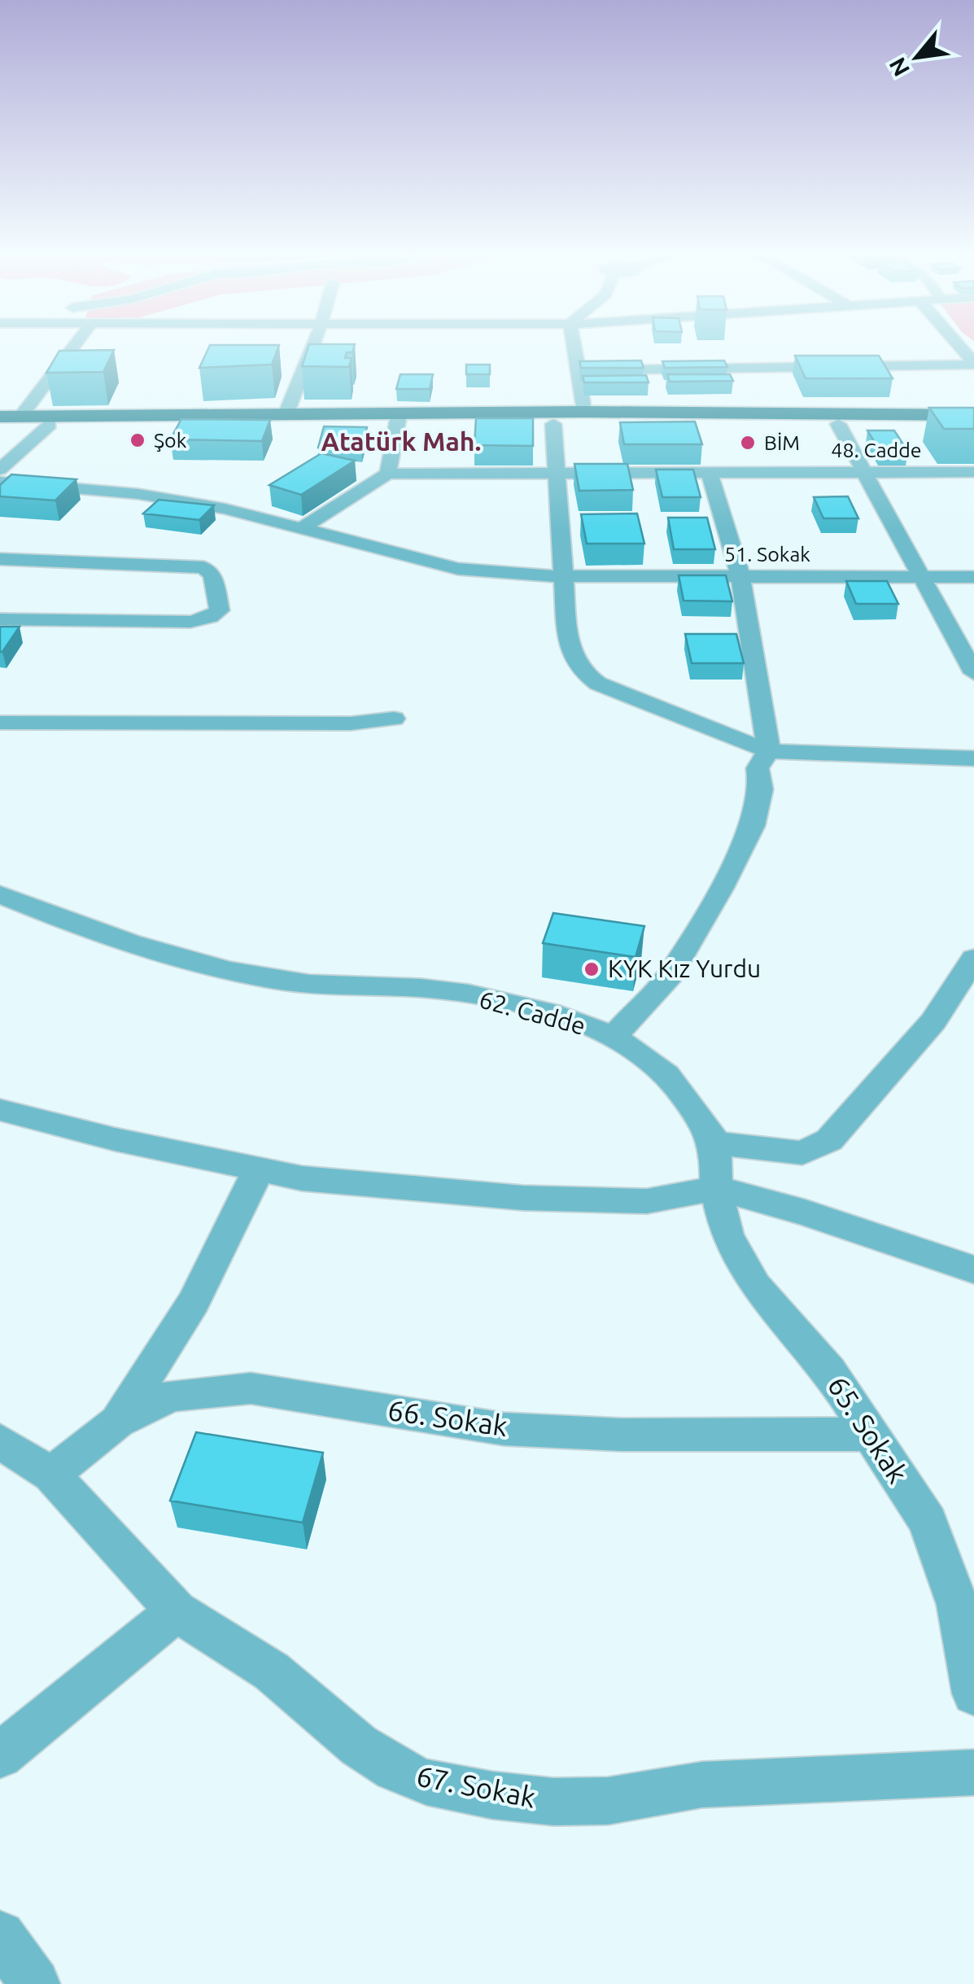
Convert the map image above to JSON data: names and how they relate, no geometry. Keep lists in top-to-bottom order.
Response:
{
  "streets": {
    "street": [
      "48. Cadde",
      "51. Sokak",
      "62. Cadde",
      "66. Sokak",
      "65. Sokak",
      "67. Sokak"
    ]
  },
  "crossings": [
    ["62. Cadde", "65. Sokak"],
    ["66. Sokak", "65. Sokak"],
    ["66. Sokak", "67. Sokak"]
  ],
  "districts": ["Atatürk Mah."],
  "places": ["Şok", "BİM", "KYK Kız Yurdu"],
  "north": "bottom left"
}
